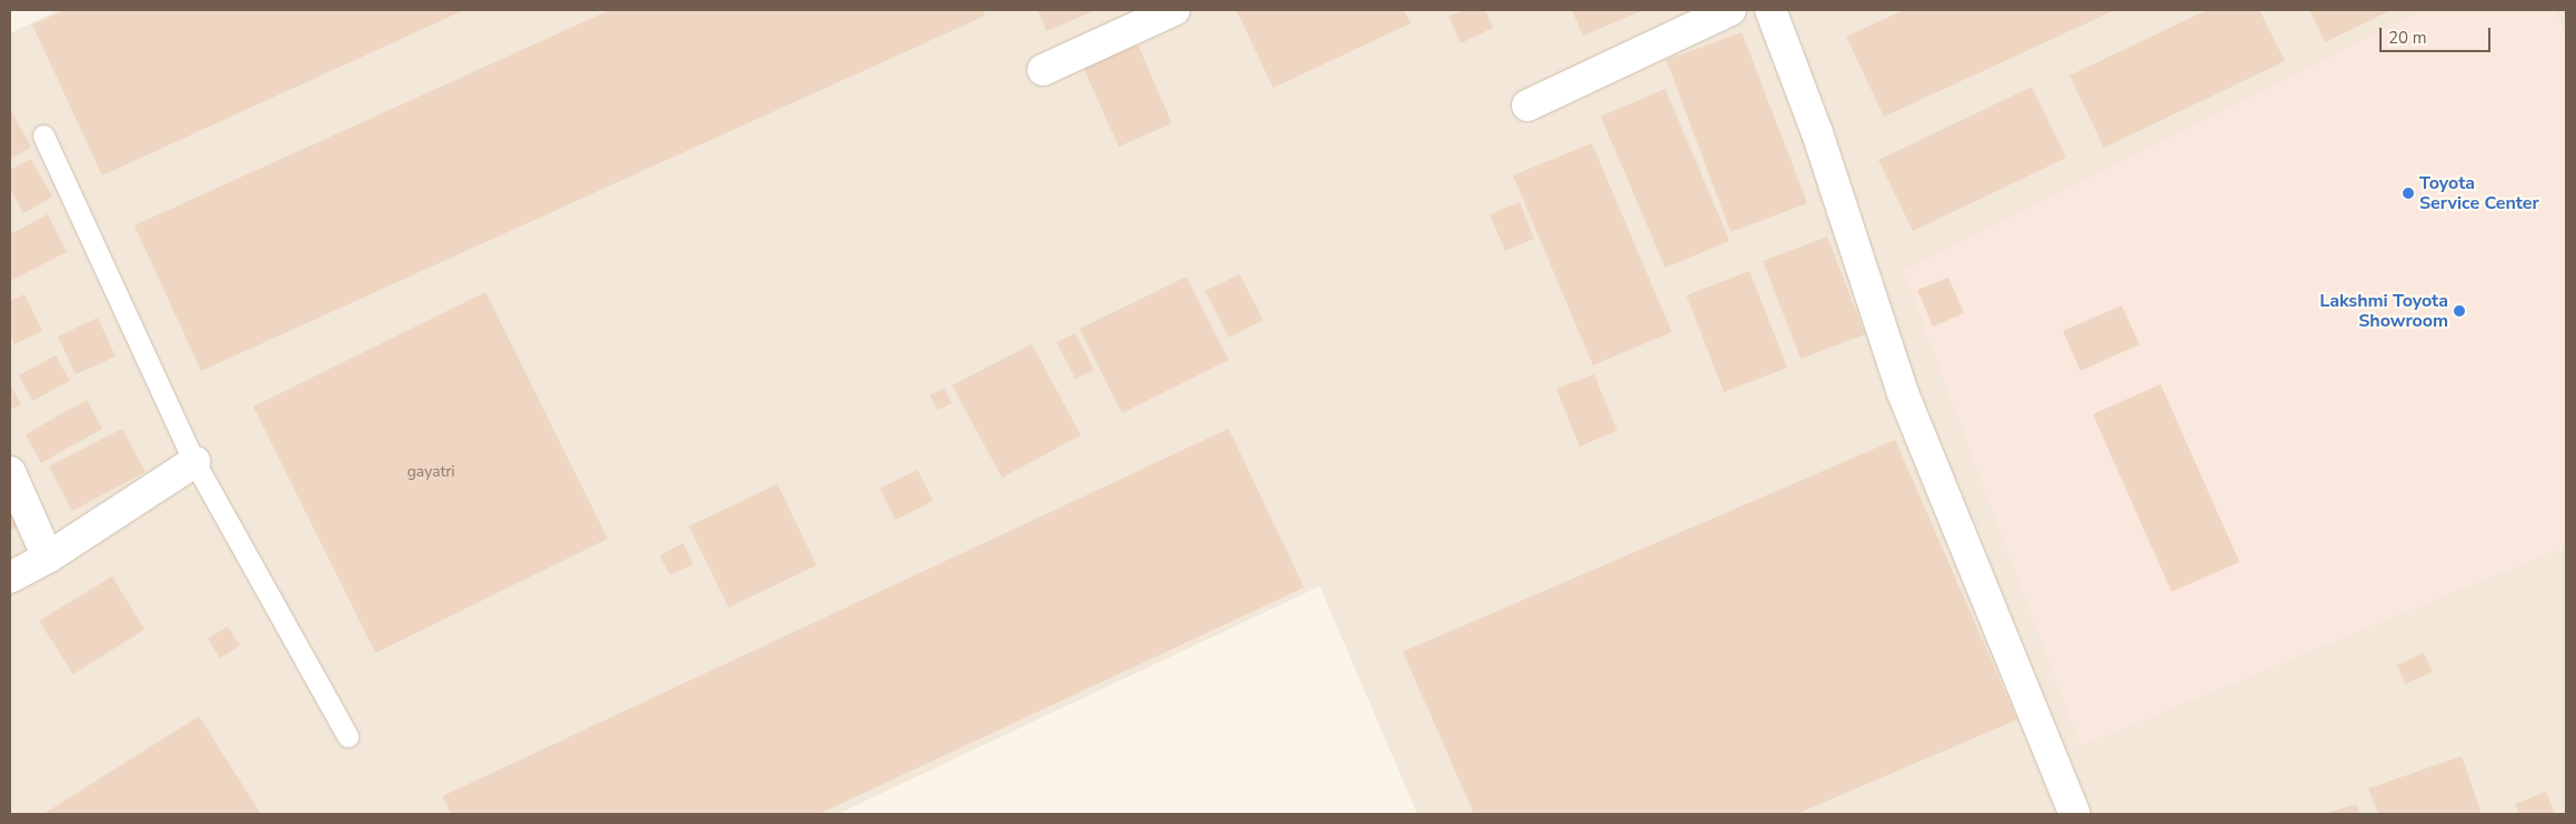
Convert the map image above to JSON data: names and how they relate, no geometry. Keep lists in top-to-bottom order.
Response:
{
  "places": ["Toyota Service Center", "Lakshmi Toyota Showroom"],
  "house_numbers": ["gayatri"],
  "scale_bar": "20 m"
}
